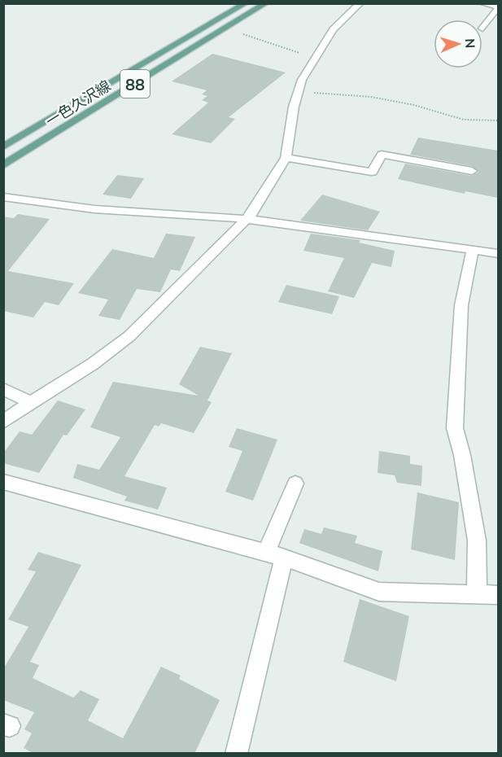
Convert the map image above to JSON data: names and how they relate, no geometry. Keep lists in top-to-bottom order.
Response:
{
  "streets": {
    "main road": ["88", "一色久沢線"]
  },
  "north": "right"
}
